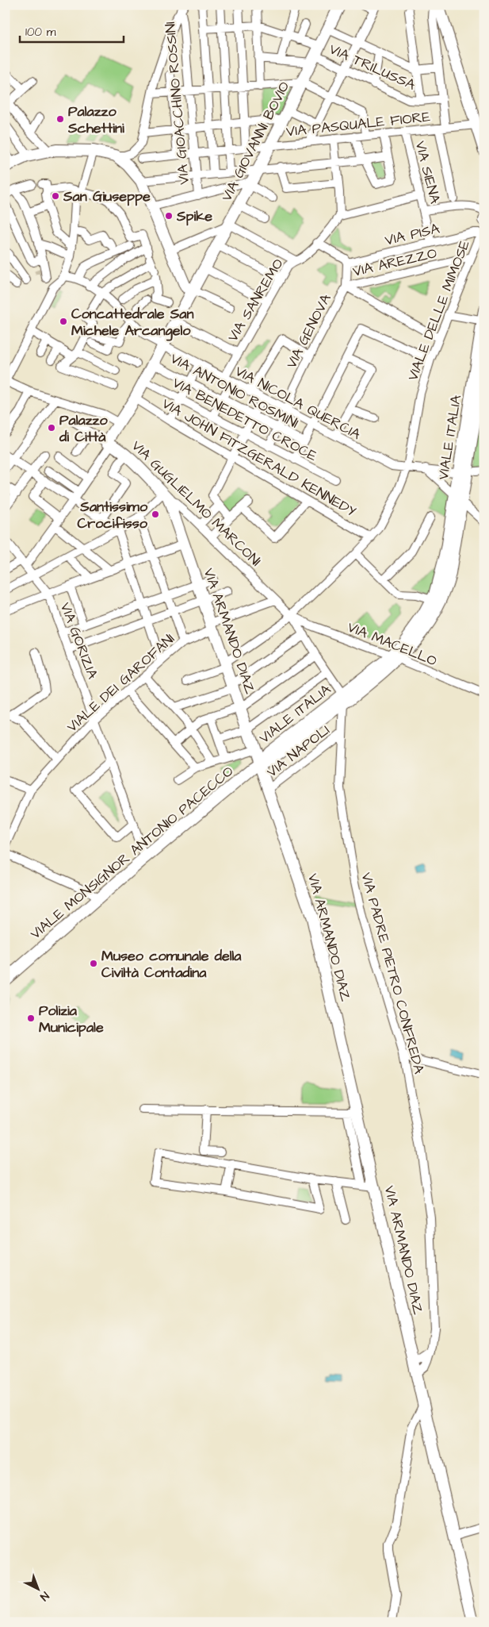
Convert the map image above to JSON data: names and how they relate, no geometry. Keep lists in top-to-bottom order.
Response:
{
  "streets": {
    "main road": [
      "VIA GIOVANNI BOVIO",
      "VIALE ITALIA",
      "VIA GUGLIELMO MARCONI",
      "VIA ARMANDO DIAZ",
      "VIALE MONSIGNOR ANTONIO PACECCO"
    ],
    "street": [
      "VIA TRILUSSA",
      "VIA GIOACCHINO ROSSINI",
      "VIA PASQUALE FIORE",
      "VIA SIENA",
      "VIA PISA",
      "VIA AREZZO",
      "VIA SANREMO",
      "VIALE DELLE MIMOSE",
      "VIA GENOVA",
      "VIA ANTONIO ROSMINI",
      "VIA NICOLA QUERCIA",
      "VIA BENEDETTO CROCE",
      "VIA JOHN FITZGERALD KENNEDY",
      "VIA GORIZIA",
      "VIA MACELLO",
      "VIALE DEI GAROFANI",
      "VIA NAPOLI",
      "VIA PADRE PIETRO CONFREDA"
    ]
  },
  "crossings": [
    ["VIA TRILUSSA", "VIA GIOVANNI BOVIO"],
    ["VIA GIOACCHINO ROSSINI", "VIA PASQUALE FIORE"],
    ["VIA PASQUALE FIORE", "VIA GIOVANNI BOVIO"],
    ["VIA PASQUALE FIORE", "VIA SIENA"],
    ["VIA GIOVANNI BOVIO", "VIA ANTONIO ROSMINI"],
    ["VIA GIOVANNI BOVIO", "VIA NICOLA QUERCIA"],
    ["VIA GIOVANNI BOVIO", "VIA BENEDETTO CROCE"],
    ["VIA GIOVANNI BOVIO", "VIA JOHN FITZGERALD KENNEDY"],
    ["VIA GIOVANNI BOVIO", "VIA GUGLIELMO MARCONI"],
    ["VIA SIENA", "VIA PISA"],
    ["VIA PISA", "VIALE DELLE MIMOSE"],
    ["VIA PISA", "VIA GENOVA"],
    ["VIA AREZZO", "VIALE DELLE MIMOSE"],
    ["VIA AREZZO", "VIA GENOVA"],
    ["VIA SANREMO", "VIA ANTONIO ROSMINI"],
    ["VIA SANREMO", "VIA NICOLA QUERCIA"],
    ["VIA SANREMO", "VIA BENEDETTO CROCE"],
    ["VIALE DELLE MIMOSE", "VIA NICOLA QUERCIA"],
    ["VIALE DELLE MIMOSE", "VIA JOHN FITZGERALD KENNEDY"],
    ["VIALE DELLE MIMOSE", "VIA GUGLIELMO MARCONI"],
    ["VIALE DELLE MIMOSE", "VIA ARMANDO DIAZ"],
    ["VIALE DELLE MIMOSE", "VIA MACELLO"],
    ["VIA GENOVA", "VIA ANTONIO ROSMINI"],
    ["VIA GENOVA", "VIA NICOLA QUERCIA"],
    ["VIA GENOVA", "VIA BENEDETTO CROCE"],
    ["VIA NICOLA QUERCIA", "VIALE ITALIA"],
    ["VIALE ITALIA", "VIA ARMANDO DIAZ"],
    ["VIALE ITALIA", "VIA MACELLO"],
    ["VIALE ITALIA", "VIALE MONSIGNOR ANTONIO PACECCO"],
    ["VIALE ITALIA", "VIA PADRE PIETRO CONFREDA"],
    ["VIA GUGLIELMO MARCONI", "VIA ARMANDO DIAZ"],
    ["VIA GUGLIELMO MARCONI", "VIA MACELLO"],
    ["VIA GUGLIELMO MARCONI", "VIALE DEI GAROFANI"],
    ["VIA ARMANDO DIAZ", "VIALE DEI GAROFANI"],
    ["VIA ARMANDO DIAZ", "VIA NAPOLI"],
    ["VIA ARMANDO DIAZ", "VIALE MONSIGNOR ANTONIO PACECCO"],
    ["VIA ARMANDO DIAZ", "VIA PADRE PIETRO CONFREDA"],
    ["VIA GORIZIA", "VIALE DEI GAROFANI"],
    ["VIA GORIZIA", "VIALE MONSIGNOR ANTONIO PACECCO"],
    ["VIA NAPOLI", "VIA PADRE PIETRO CONFREDA"]
  ],
  "places": [
    "Palazzo Schettini",
    "San Giuseppe",
    "Spike",
    "Concattedrale San Michele Arcangelo",
    "Palazzo di Città",
    "Santissimo Crocifisso",
    "Museo comunale della Civiltà Contadina",
    "Polizia Municipale"
  ],
  "scale_bar": "100 m",
  "north": "bottom right"
}
